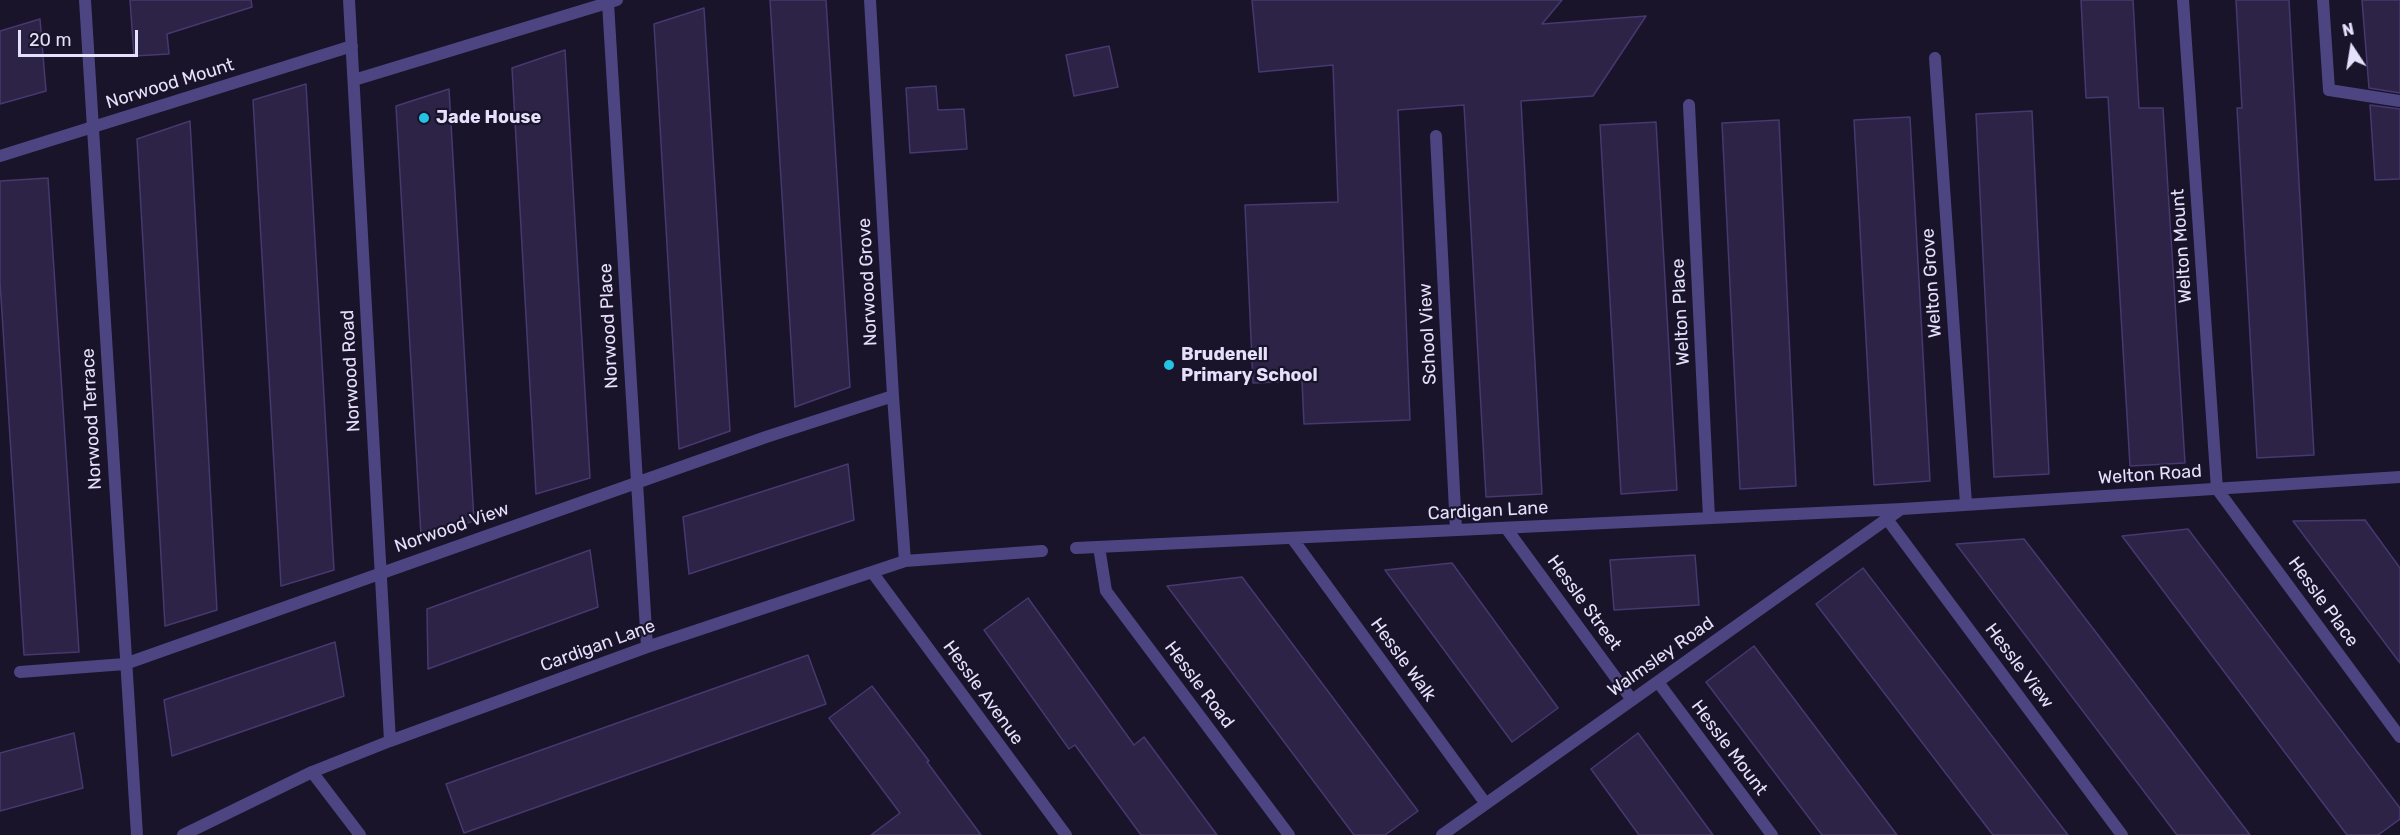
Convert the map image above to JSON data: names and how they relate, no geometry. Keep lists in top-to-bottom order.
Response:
{
  "streets": {
    "street": [
      "Norwood Mount",
      "Welton Mount",
      "Norwood Grove",
      "Welton Grove",
      "Welton Place",
      "Norwood Place",
      "School View",
      "Norwood Road",
      "Norwood Terrace",
      "Welton Road",
      "Cardigan Lane",
      "Norwood View",
      "Hessle Place",
      "Hessle Street",
      "Walmsley Road",
      "Hessle Walk",
      "Hessle View",
      "Hessle Road",
      "Hessle Avenue",
      "Hessle Mount"
    ]
  },
  "crossings": [
    ["Norwood Mount", "Norwood Road"],
    ["Norwood Mount", "Norwood Terrace"],
    ["Welton Mount", "Welton Road"],
    ["Welton Mount", "Hessle Place"],
    ["Norwood Grove", "Cardigan Lane"],
    ["Norwood Grove", "Norwood View"],
    ["Welton Grove", "Welton Road"],
    ["Welton Place", "Cardigan Lane"],
    ["Norwood Place", "Cardigan Lane"],
    ["Norwood Place", "Norwood View"],
    ["School View", "Cardigan Lane"],
    ["Norwood Road", "Cardigan Lane"],
    ["Norwood Road", "Norwood View"],
    ["Norwood Terrace", "Norwood View"],
    ["Welton Road", "Cardigan Lane"],
    ["Welton Road", "Hessle Place"],
    ["Welton Road", "Walmsley Road"],
    ["Cardigan Lane", "Hessle Street"],
    ["Cardigan Lane", "Walmsley Road"],
    ["Cardigan Lane", "Hessle Walk"],
    ["Cardigan Lane", "Hessle Road"],
    ["Cardigan Lane", "Hessle Avenue"],
    ["Hessle Street", "Walmsley Road"],
    ["Walmsley Road", "Hessle Walk"],
    ["Walmsley Road", "Hessle View"],
    ["Walmsley Road", "Hessle Mount"]
  ],
  "places": ["Jade House", "Brudenell Primary School"],
  "scale_bar": "20 m",
  "north": "top"
}
